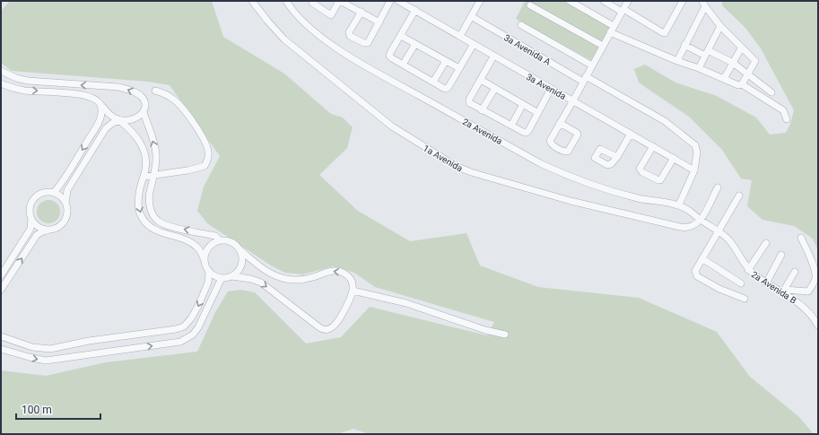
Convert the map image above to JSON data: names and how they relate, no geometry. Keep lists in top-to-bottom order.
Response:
{
  "streets": {
    "street": [
      "3a Avenida A",
      "3a Avenida",
      "2a Avenida",
      "1a Avenida",
      "2a Avenida B"
    ]
  },
  "crossings": [
    ["3a Avenida A", "3a Avenida"],
    ["2a Avenida", "1a Avenida"],
    ["2a Avenida", "2a Avenida B"],
    ["1a Avenida", "2a Avenida B"]
  ],
  "scale_bar": "100 m"
}
